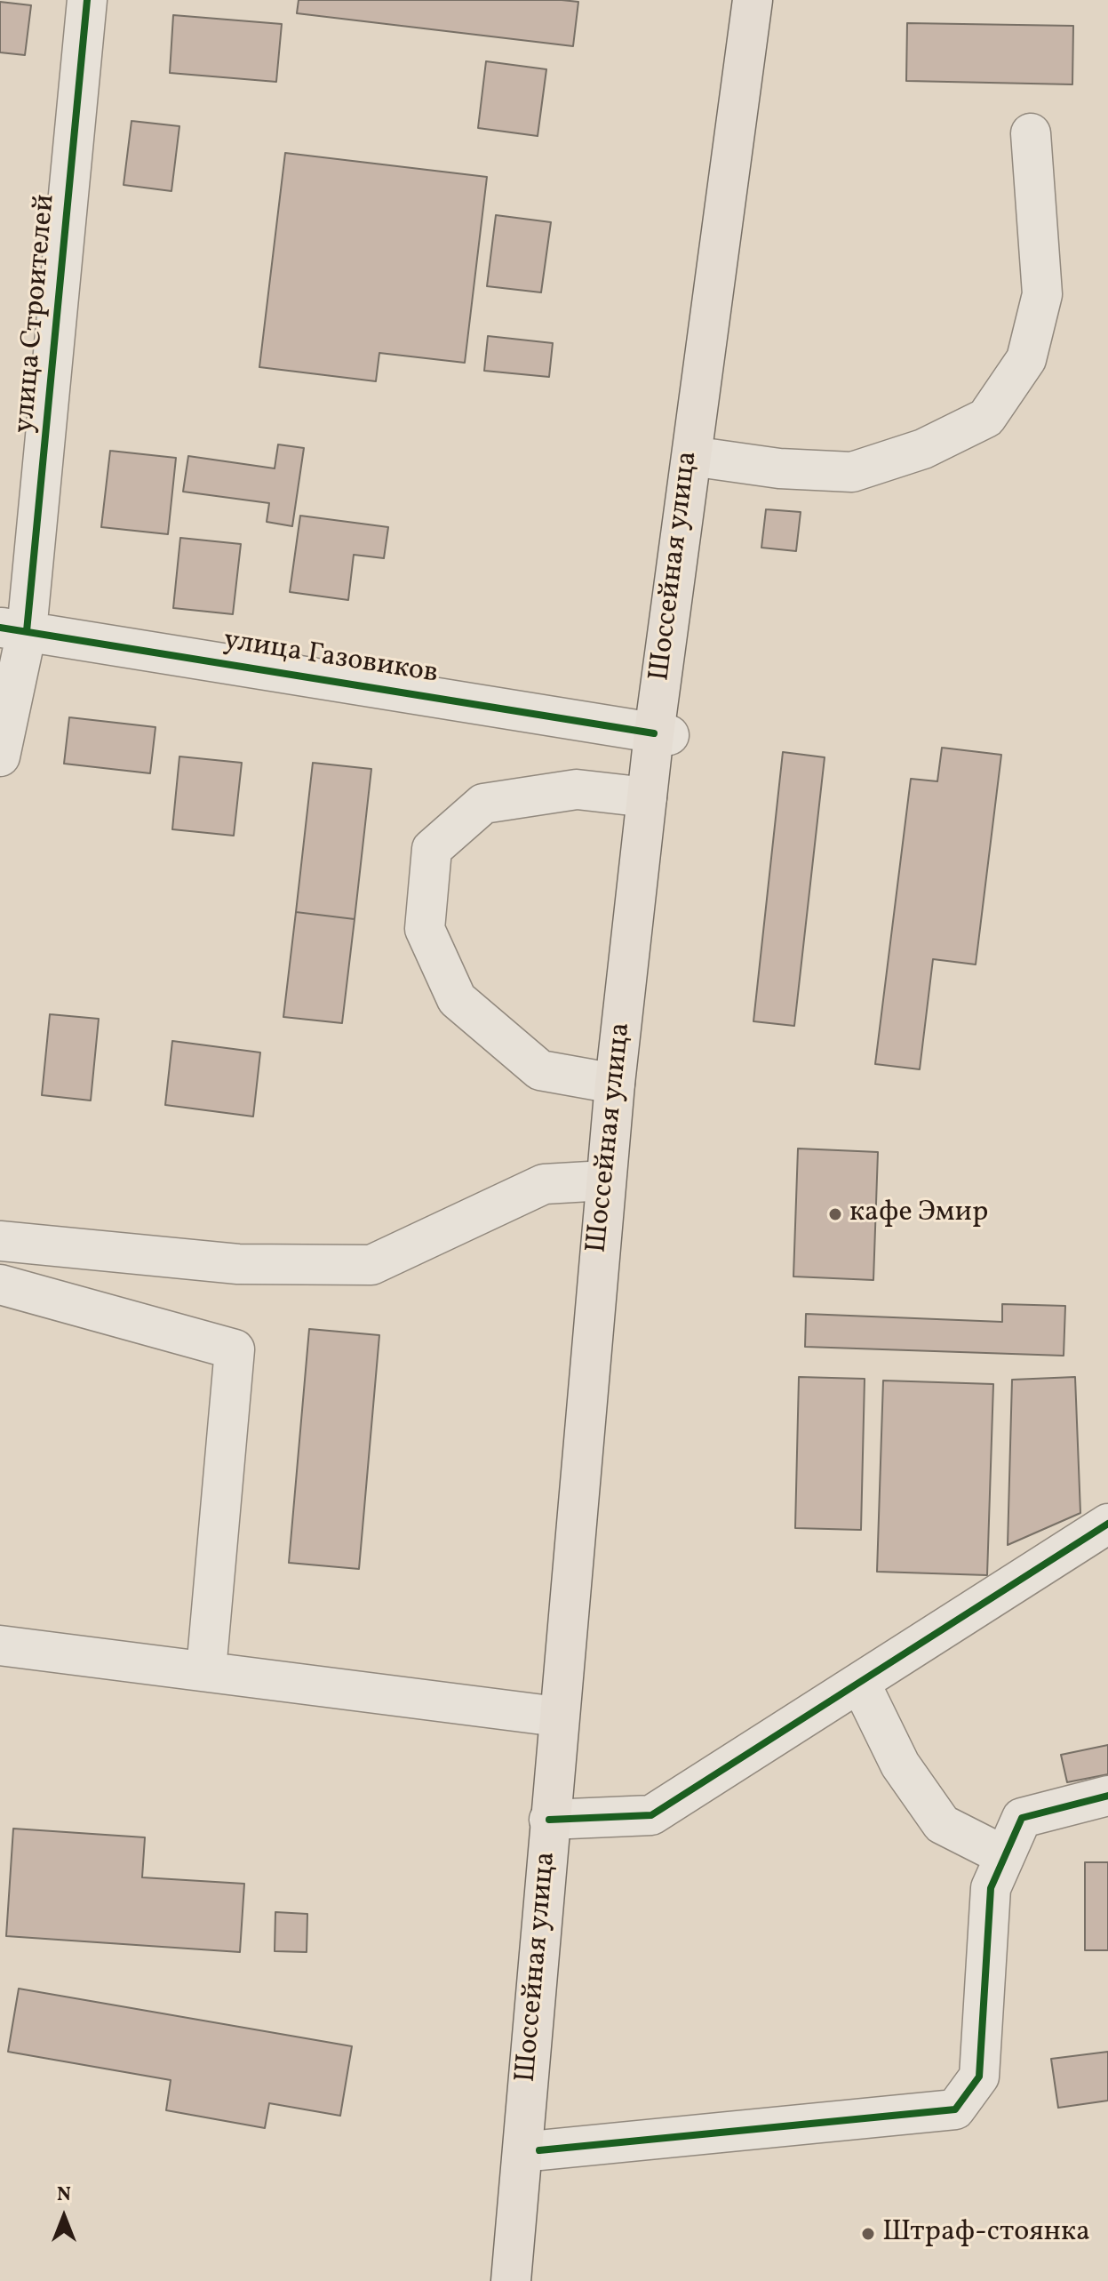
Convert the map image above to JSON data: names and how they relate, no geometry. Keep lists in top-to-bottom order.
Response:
{
  "streets": {
    "main road": ["Шоссейная улица"],
    "street": ["улица Строителей", "улица Газовиков"]
  },
  "crossings": [
    ["улица Строителей", "улица Газовиков"],
    ["Шоссейная улица", "улица Газовиков"]
  ],
  "places": ["кафе Эмир", "Штраф-стоянка"],
  "north": "top"
}
